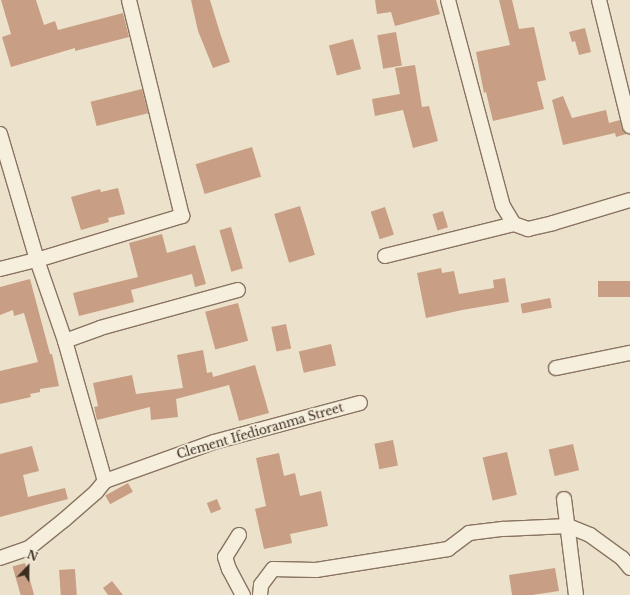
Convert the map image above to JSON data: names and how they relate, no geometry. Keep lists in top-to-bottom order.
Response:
{
  "streets": {
    "street": ["Clement Ifedioranma Street"]
  },
  "north": "top"
}
